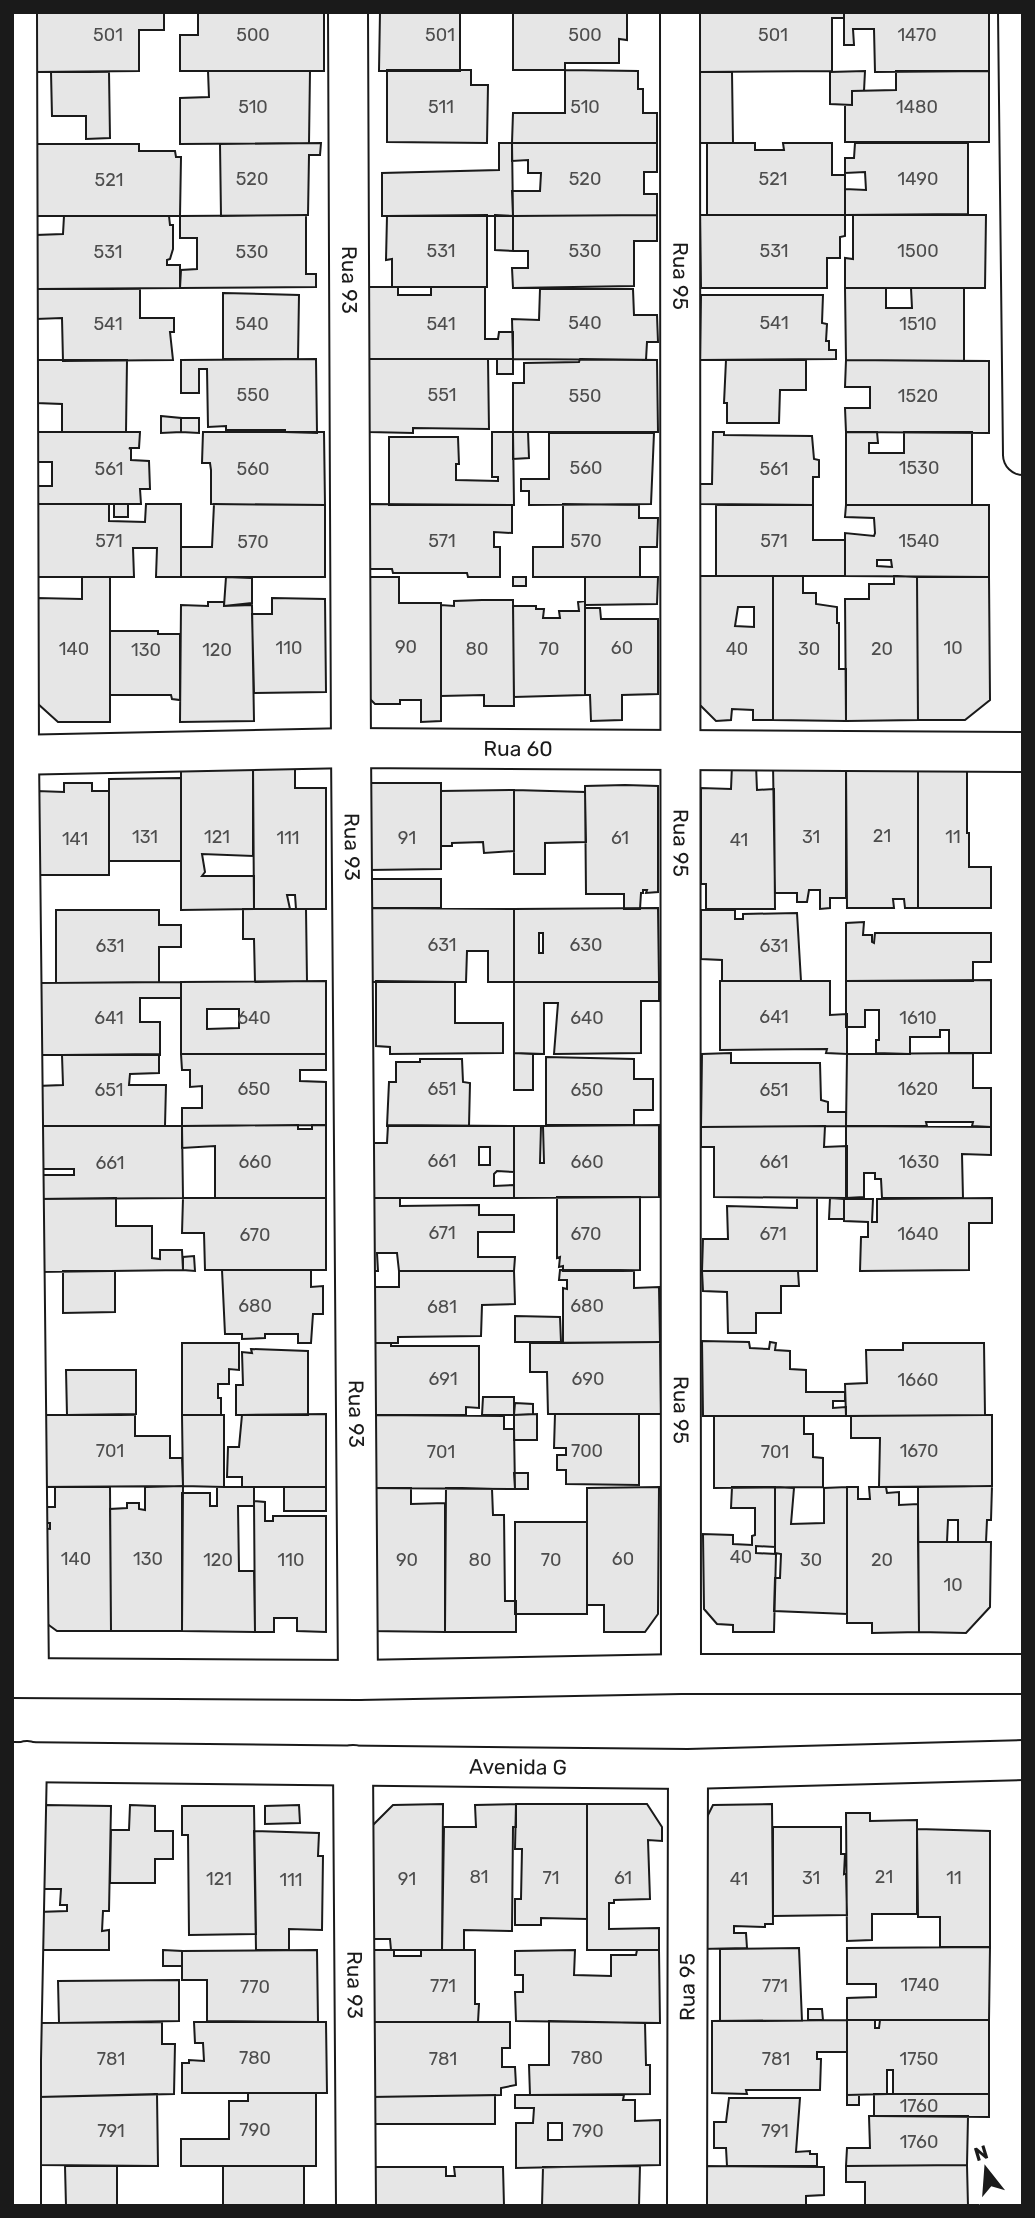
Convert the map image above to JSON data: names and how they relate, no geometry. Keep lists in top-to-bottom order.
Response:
{
  "streets": {
    "street": [
      "Rua 95",
      "Rua 93",
      "Rua 60",
      "Avenida G"
    ]
  },
  "crossings": [
    ["Rua 95", "Rua 60"],
    ["Rua 95", "Avenida G"],
    ["Rua 93", "Rua 60"],
    ["Rua 93", "Avenida G"]
  ],
  "house_numbers": [
    "501",
    "500",
    "501",
    "500",
    "501",
    "1470",
    "510",
    "511",
    "510",
    "1480",
    "520",
    "520",
    "521",
    "1490",
    "521",
    "531",
    "530",
    "531",
    "1500",
    "531",
    "530",
    "540",
    "541",
    "541",
    "540",
    "541",
    "1510",
    "550",
    "551",
    "550",
    "1520",
    "560",
    "1530",
    "561",
    "560",
    "561",
    "571",
    "571",
    "570",
    "571",
    "1540",
    "570",
    "90",
    "110",
    "60",
    "10",
    "140",
    "80",
    "70",
    "40",
    "30",
    "20",
    "130",
    "120",
    "21",
    "131",
    "121",
    "31",
    "11",
    "111",
    "91",
    "61",
    "141",
    "41",
    "631",
    "630",
    "631",
    "631",
    "641",
    "641",
    "640",
    "640",
    "1610",
    "650",
    "651",
    "1620",
    "651",
    "650",
    "651",
    "661",
    "660",
    "660",
    "661",
    "1630",
    "661",
    "671",
    "670",
    "671",
    "1640",
    "670",
    "680",
    "680",
    "681",
    "691",
    "690",
    "1660",
    "701",
    "700",
    "1670",
    "701",
    "701",
    "40",
    "140",
    "130",
    "60",
    "120",
    "110",
    "90",
    "80",
    "70",
    "30",
    "20",
    "10",
    "81",
    "21",
    "71",
    "61",
    "31",
    "11",
    "121",
    "91",
    "41",
    "111",
    "1740",
    "771",
    "771",
    "770",
    "780",
    "780",
    "781",
    "781",
    "781",
    "1750",
    "1760",
    "790",
    "791",
    "790",
    "791",
    "1760"
  ],
  "north": "top"
}
